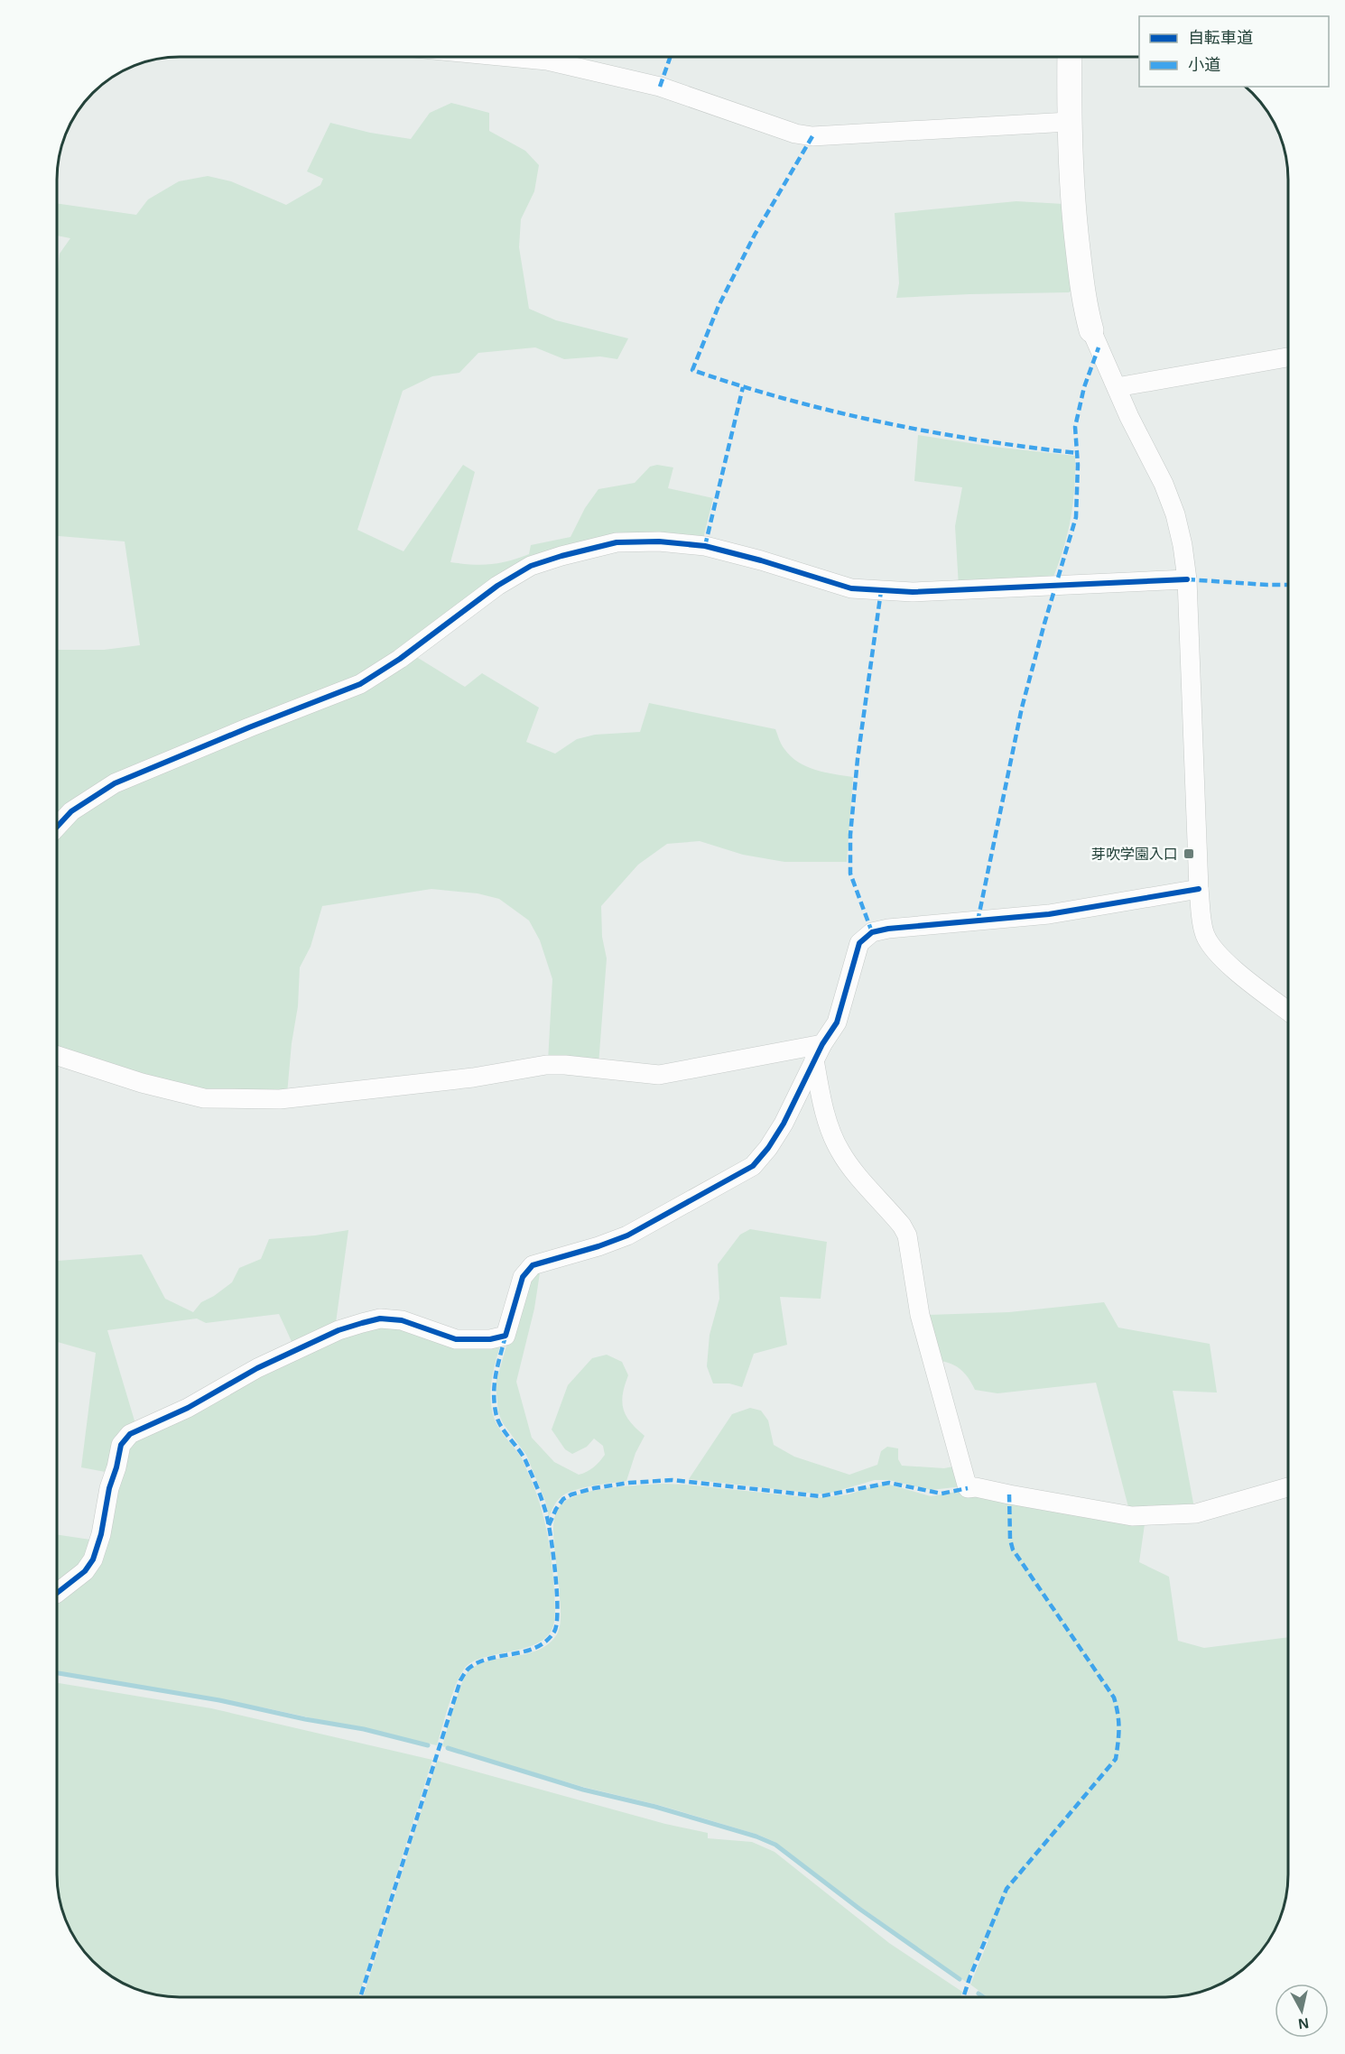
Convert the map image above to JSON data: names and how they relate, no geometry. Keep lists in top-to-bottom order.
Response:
{
  "places": {
    "transit": ["芽吹学園入口"]
  },
  "legend": ["自転車道", "小道"],
  "north": "bottom"
}
